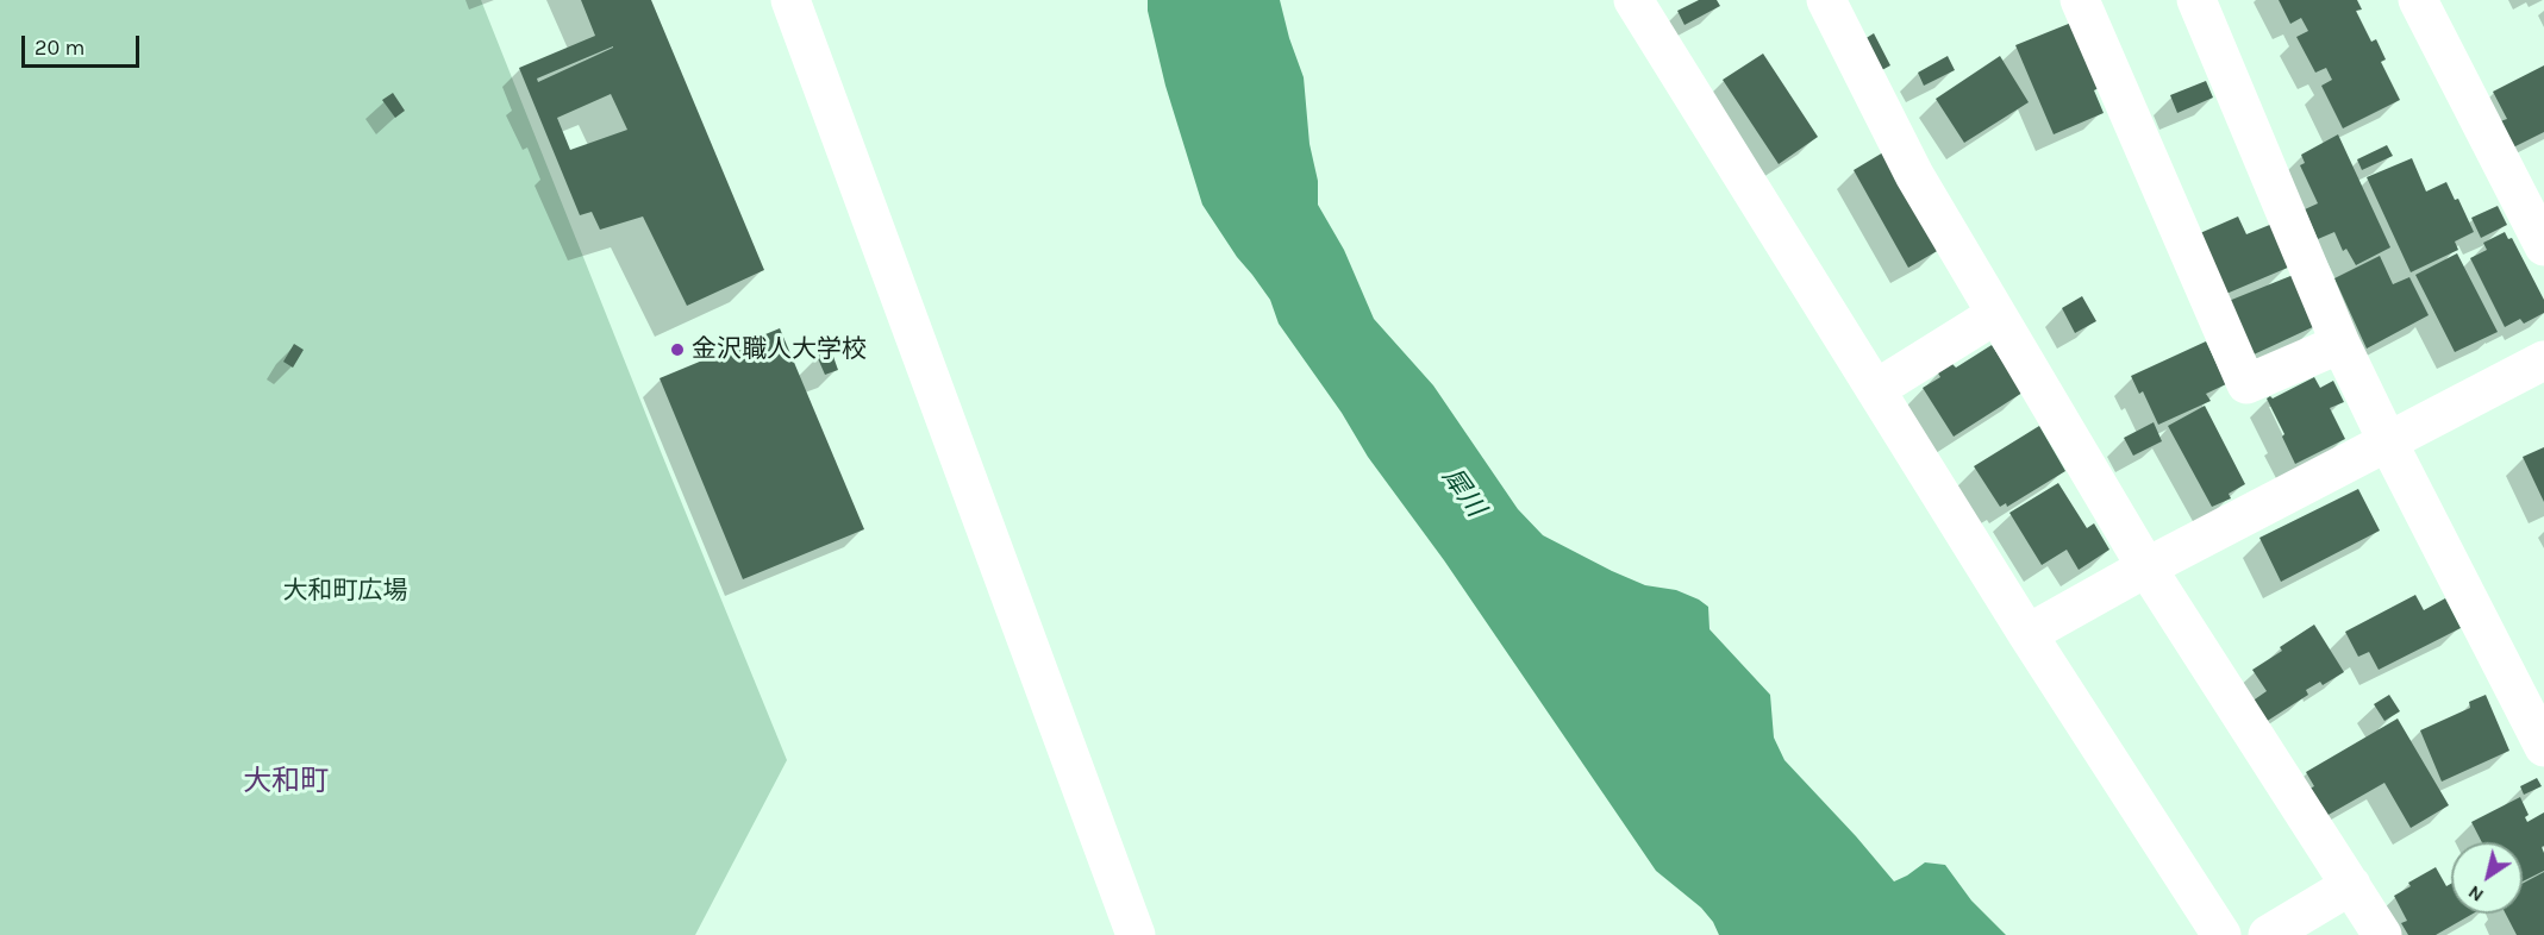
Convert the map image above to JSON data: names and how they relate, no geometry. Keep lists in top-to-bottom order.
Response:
{
  "districts": ["大和町"],
  "water": ["犀川"],
  "parks": ["大和町広場"],
  "places": ["金沢職人大学校"],
  "scale_bar": "20 m",
  "north": "bottom left"
}
